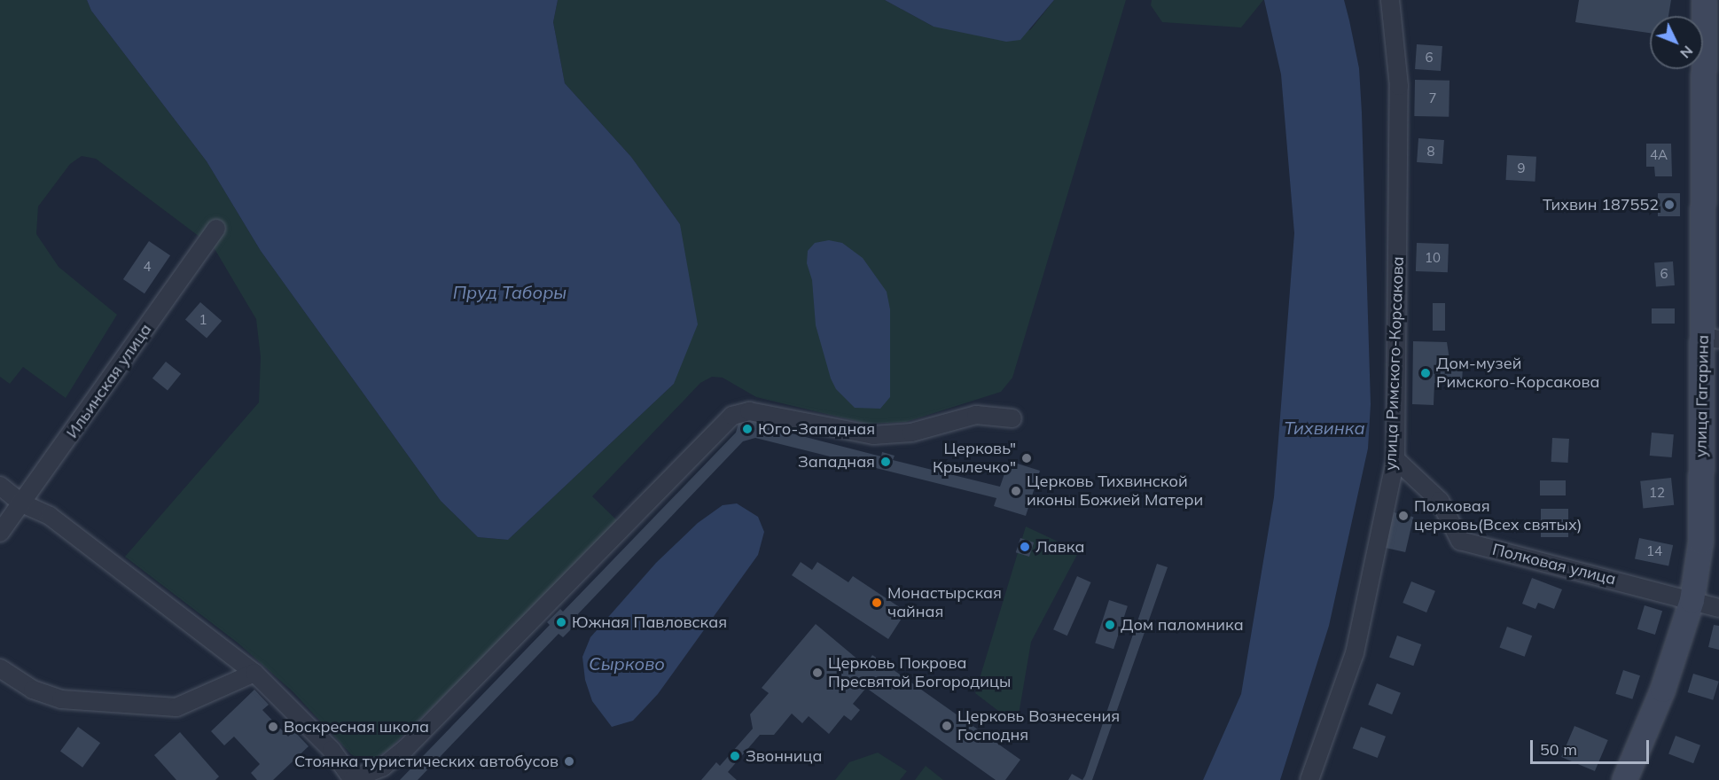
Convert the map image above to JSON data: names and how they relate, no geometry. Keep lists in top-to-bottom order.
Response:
{
  "streets": {
    "street": [
      "улица Римского-Корсакова",
      "Ильинская улица",
      "улица Гагарина",
      "Полковая улица"
    ]
  },
  "crossings": [
    ["улица Римского-Корсакова", "Полковая улица"],
    ["улица Гагарина", "Полковая улица"]
  ],
  "water": ["Пруд Таборы", "Тихвинка", "Сырково"],
  "places": [
    "Тихвин 187552",
    "Дом-музей Римского-Корсакова",
    "Юго-Западная",
    "Церковь\" Крылечко\"",
    "Западная",
    "Церковь Тихвинской иконы Божией Матери",
    "Полковая церковь(Всех святых)",
    "Лавка",
    "Монастырская чайная",
    "Южная Павловская",
    "Дом паломника",
    "Церковь Покрова Пресвятой Богородицы",
    "Церковь Вознесения Господня",
    "Воскресная школа",
    "Звонница",
    "Стоянка туристических автобусов"
  ],
  "house_numbers": [
    "6",
    "7",
    "8",
    "4А",
    "9",
    "10",
    "4",
    "6",
    "1",
    "12",
    "14"
  ],
  "scale_bar": "50 m",
  "north": "bottom right"
}
